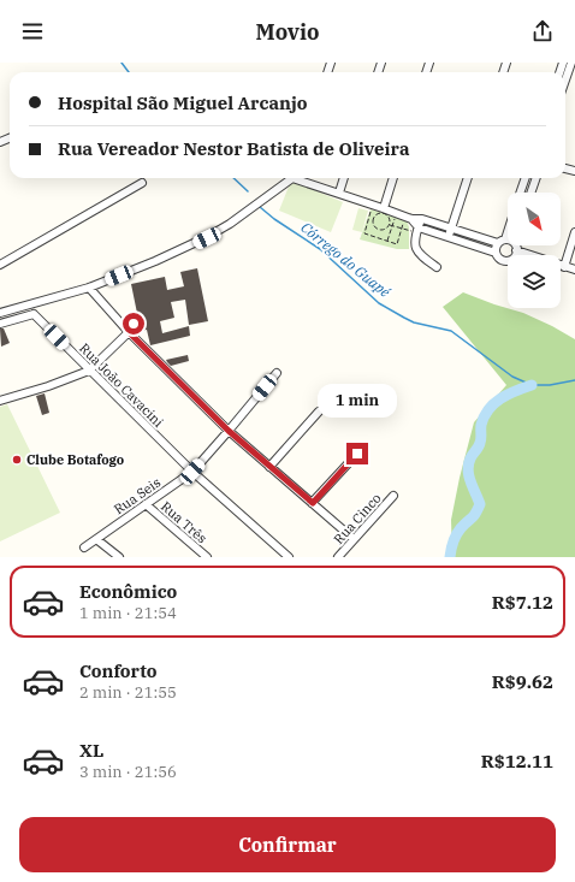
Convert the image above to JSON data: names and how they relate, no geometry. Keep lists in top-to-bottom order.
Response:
{
  "streets": {
    "street": [
      "Rua João Cavacini",
      "Rua Seis",
      "Rua Cinco",
      "Rua Três"
    ]
  },
  "crossings": [
    ["Rua João Cavacini", "Rua Seis"],
    ["Rua Seis", "Rua Três"]
  ],
  "water": ["Córrego do Guapé"],
  "places": ["Clube Botafogo"],
  "north": "bottom right",
  "page": {
    "header": "Movio",
    "banner": ["Hospital São Miguel Arcanjo", "Rua Vereador Nestor Batista de Oliveira"],
    "bubble": "1 min",
    "list": [
      {
        "name": "Econômico",
        "note": "1 min · 21:54",
        "value": "R$7.12"
      },
      {
        "name": "Conforto",
        "note": "2 min · 21:55",
        "value": "R$9.62"
      },
      {
        "name": "XL",
        "note": "3 min · 21:56",
        "value": "R$12.11"
      }
    ],
    "buttons": "Confirmar"
  }
}
